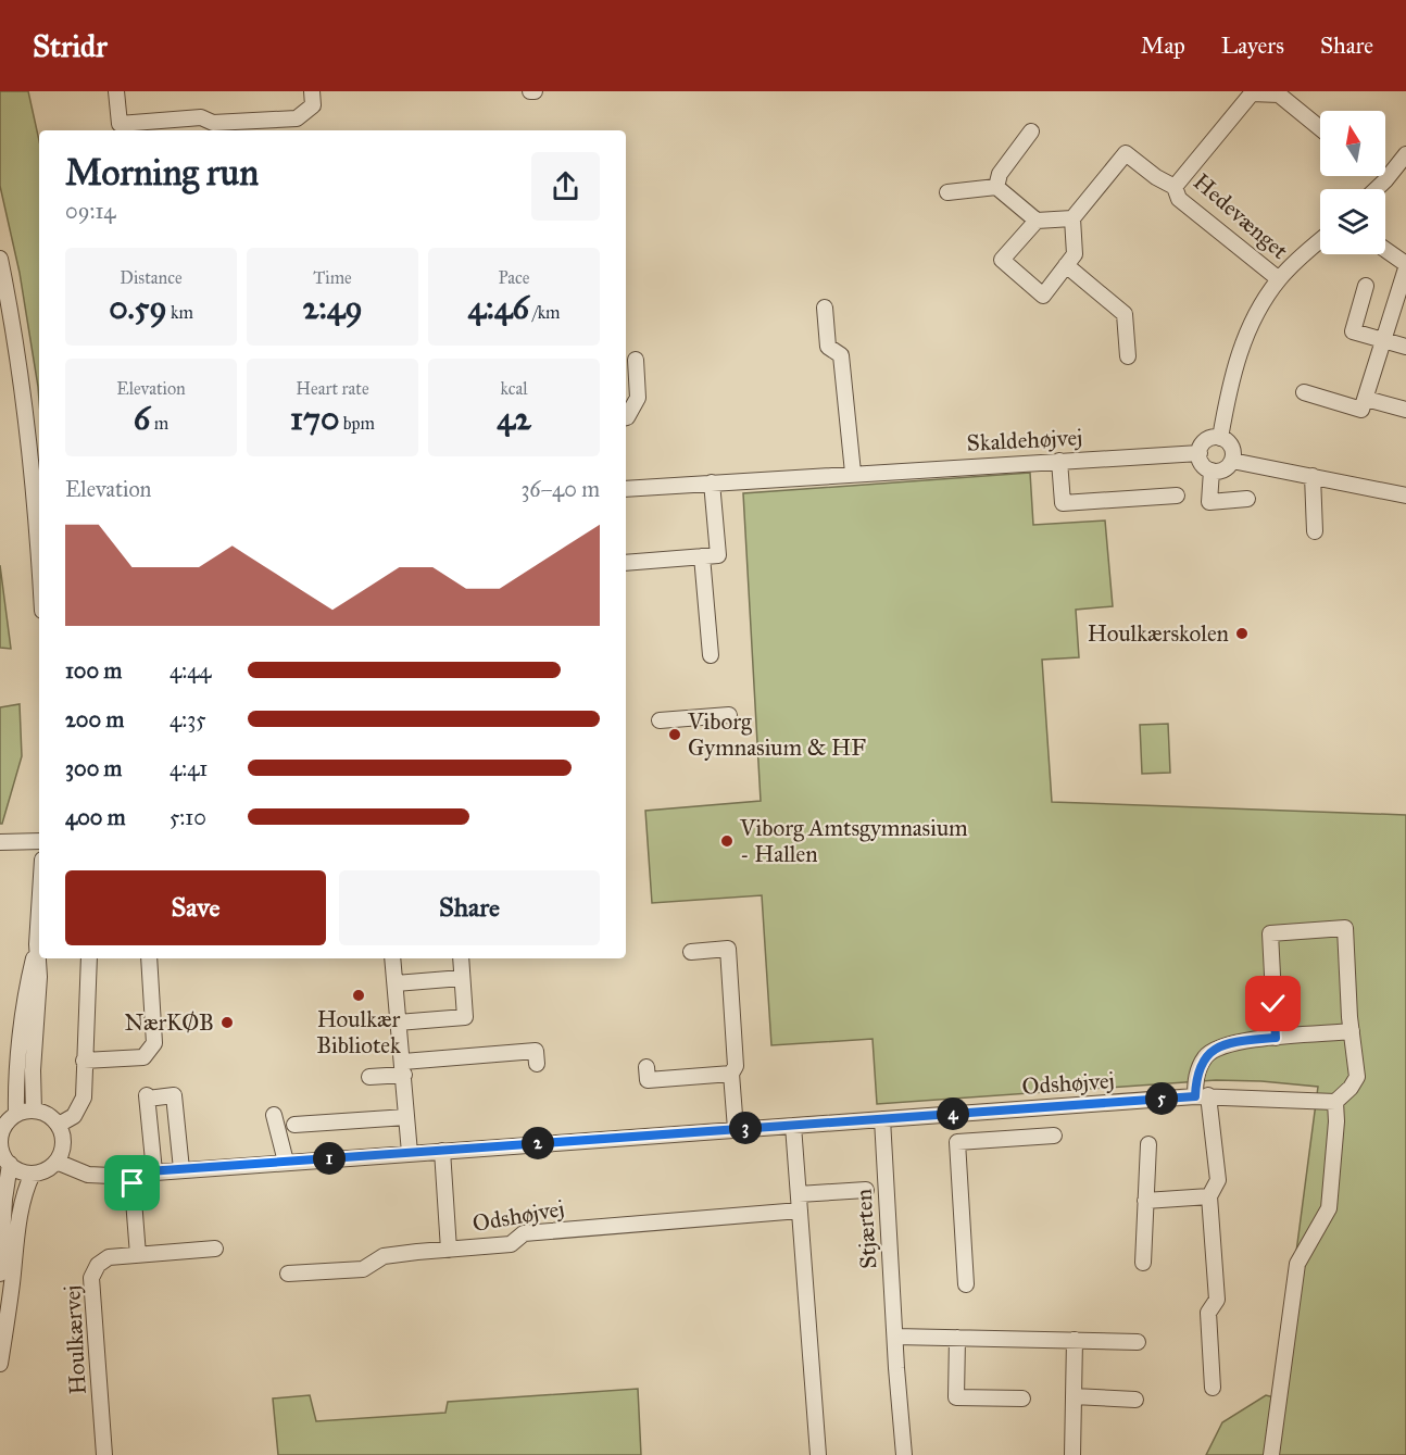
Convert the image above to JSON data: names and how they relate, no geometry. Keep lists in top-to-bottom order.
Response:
{
  "streets": {
    "street": [
      "Hedevænget",
      "Skaldehøjvej",
      "Odshøjvej",
      "Stjærten",
      "Houlkærvej"
    ]
  },
  "crossings": [
    ["Hedevænget", "Skaldehøjvej"],
    ["Odshøjvej", "Stjærten"]
  ],
  "places": [
    "Houlkærskolen",
    "Viborg Gymnasium & HF",
    "Viborg Amtsgymnasium - Hallen",
    "Houlkær Bibliotek",
    "NærKØB"
  ],
  "north": "top",
  "page": {
    "header": "Stridr",
    "nav": ["Map", "Layers", "Share"],
    "heading": ["Morning run", "09:14"],
    "stats": [
      ["Distance", "0.59 km"],
      ["Time", "2:49"],
      ["Pace", "4:46 /km"],
      ["Elevation", "6 m"],
      ["Heart rate", "170 bpm"],
      ["kcal", "42"]
    ],
    "chart": ["Elevation", "36–40 m"],
    "list": [
      {
        "name": "100 m",
        "note": "4:44"
      },
      {
        "name": "200 m",
        "note": "4:35"
      },
      {
        "name": "300 m",
        "note": "4:41"
      },
      {
        "name": "400 m",
        "note": "5:10"
      }
    ],
    "buttons": ["Save", "Share"],
    "pins": [
      "5",
      "4",
      "3",
      "2",
      "1"
    ]
  }
}
